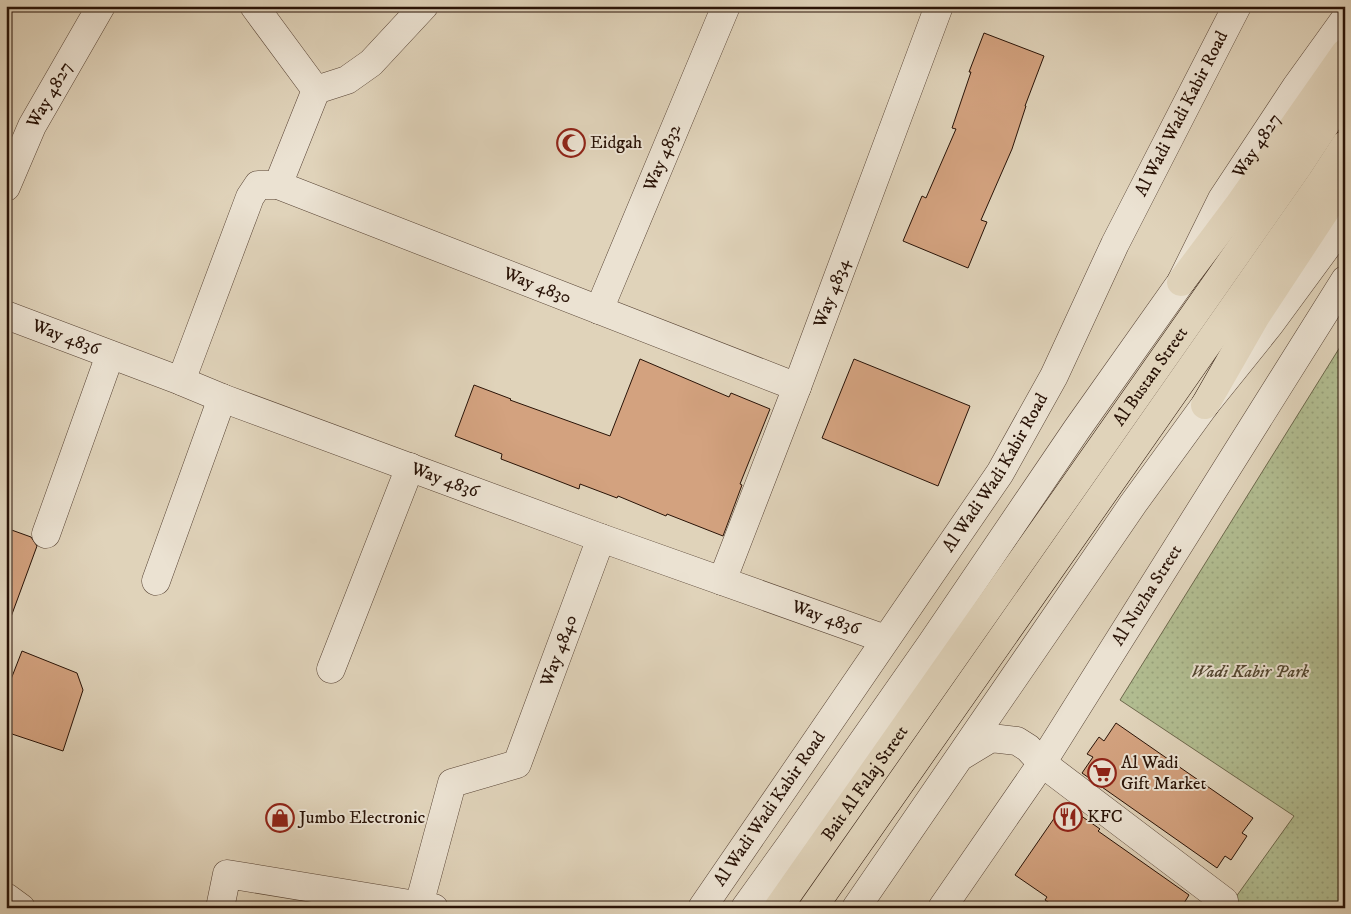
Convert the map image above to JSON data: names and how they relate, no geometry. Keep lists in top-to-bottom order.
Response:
{
  "streets": {
    "main road": ["Al Bustan Street", "Bait Al Falaj Street"],
    "street": [
      "Way 4827",
      "Al Wadi Wadi Kabir Road",
      "Way 4832",
      "Way 4830",
      "Way 4834",
      "Way 4836",
      "Al Nuzha Street",
      "Way 4840"
    ]
  },
  "crossings": [
    ["Al Wadi Wadi Kabir Road", "Way 4836"],
    ["Way 4832", "Way 4830"],
    ["Way 4830", "Way 4834"],
    ["Way 4834", "Way 4836"],
    ["Way 4836", "Way 4840"],
    ["Al Bustan Street", "Bait Al Falaj Street"]
  ],
  "parks": ["Wadi Kabir Park"],
  "places": {
    "mosque": ["Eidgah"],
    "supermarket": ["Al Wadi Gift Market"],
    "restaurant": ["KFC"],
    "shop": ["Jumbo Electronic"]
  }
}
